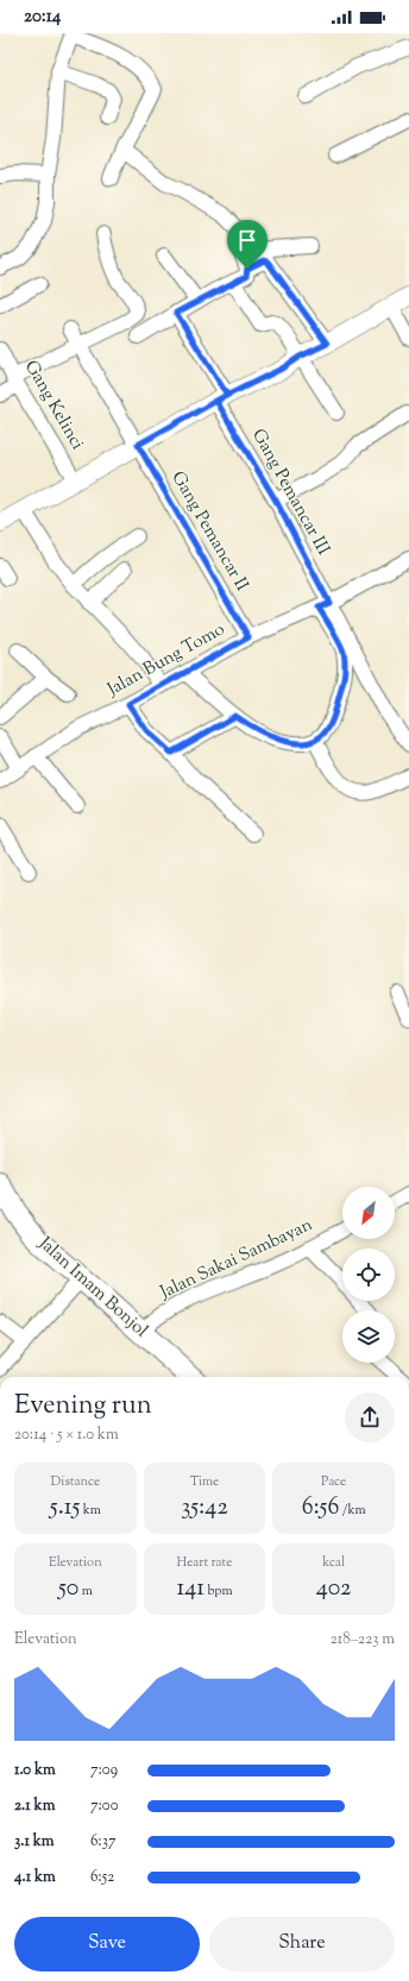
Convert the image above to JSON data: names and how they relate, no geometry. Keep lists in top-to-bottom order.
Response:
{
  "streets": {
    "highway": ["Jalan Imam Bonjol"],
    "street": [
      "Gang Kelinci",
      "Gang Pemancar III",
      "Gang Pemancar II",
      "Jalan Bung Tomo",
      "Jalan Sakai Sambayan"
    ]
  },
  "crossings": [
    ["Gang Pemancar III", "Jalan Bung Tomo"],
    ["Gang Pemancar II", "Jalan Bung Tomo"],
    ["Jalan Sakai Sambayan", "Jalan Imam Bonjol"]
  ],
  "north": "bottom left",
  "page": {
    "status": "20:14",
    "heading": ["Evening run", "20:14 · 5 × 1.0 km"],
    "stats": [
      ["Distance", "5.15 km"],
      ["Time", "35:42"],
      ["Pace", "6:56 /km"],
      ["Elevation", "50 m"],
      ["Heart rate", "141 bpm"],
      ["kcal", "402"]
    ],
    "chart": ["Elevation", "218–223 m"],
    "list": [
      {
        "name": "1.0 km",
        "note": "7:09"
      },
      {
        "name": "2.1 km",
        "note": "7:00"
      },
      {
        "name": "3.1 km",
        "note": "6:37"
      },
      {
        "name": "4.1 km",
        "note": "6:52"
      }
    ],
    "buttons": ["Save", "Share"]
  }
}
